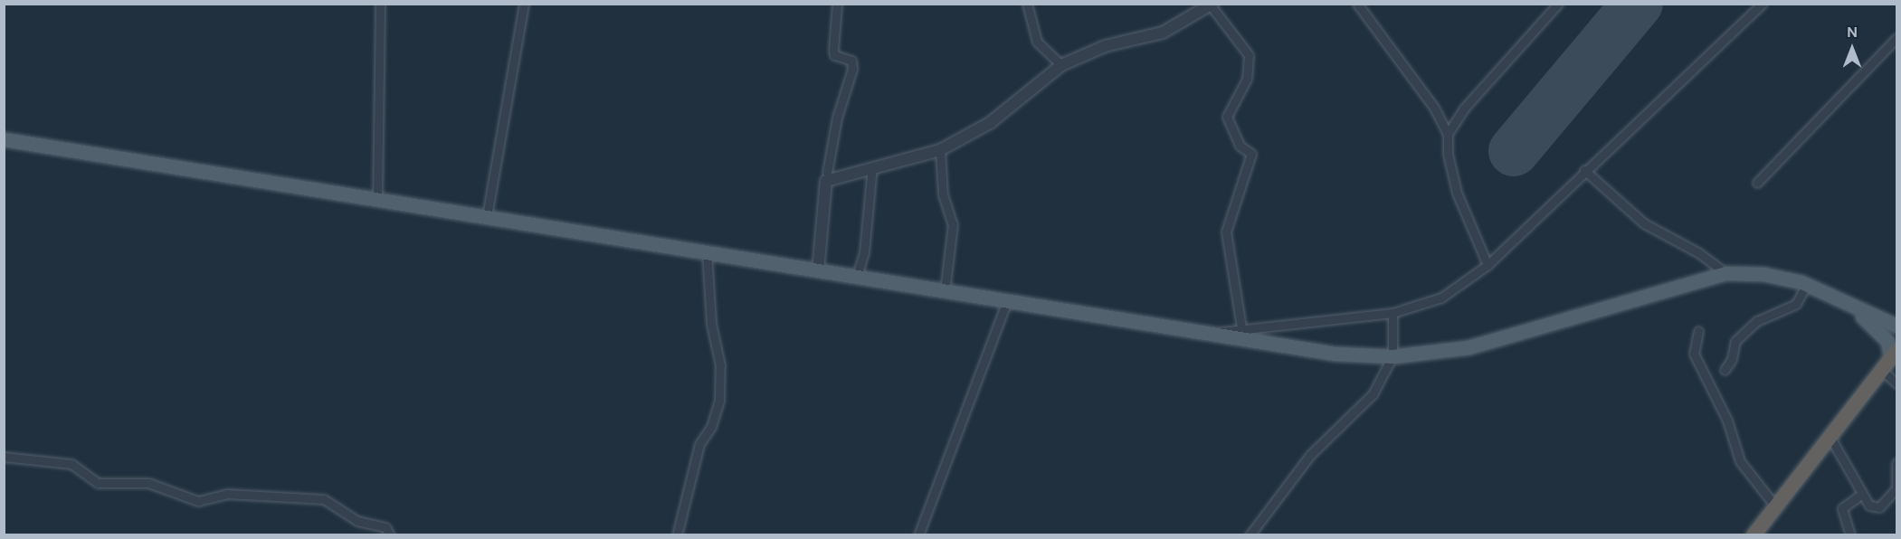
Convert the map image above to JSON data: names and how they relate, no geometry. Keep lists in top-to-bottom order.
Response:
{
  "north": "top"
}
